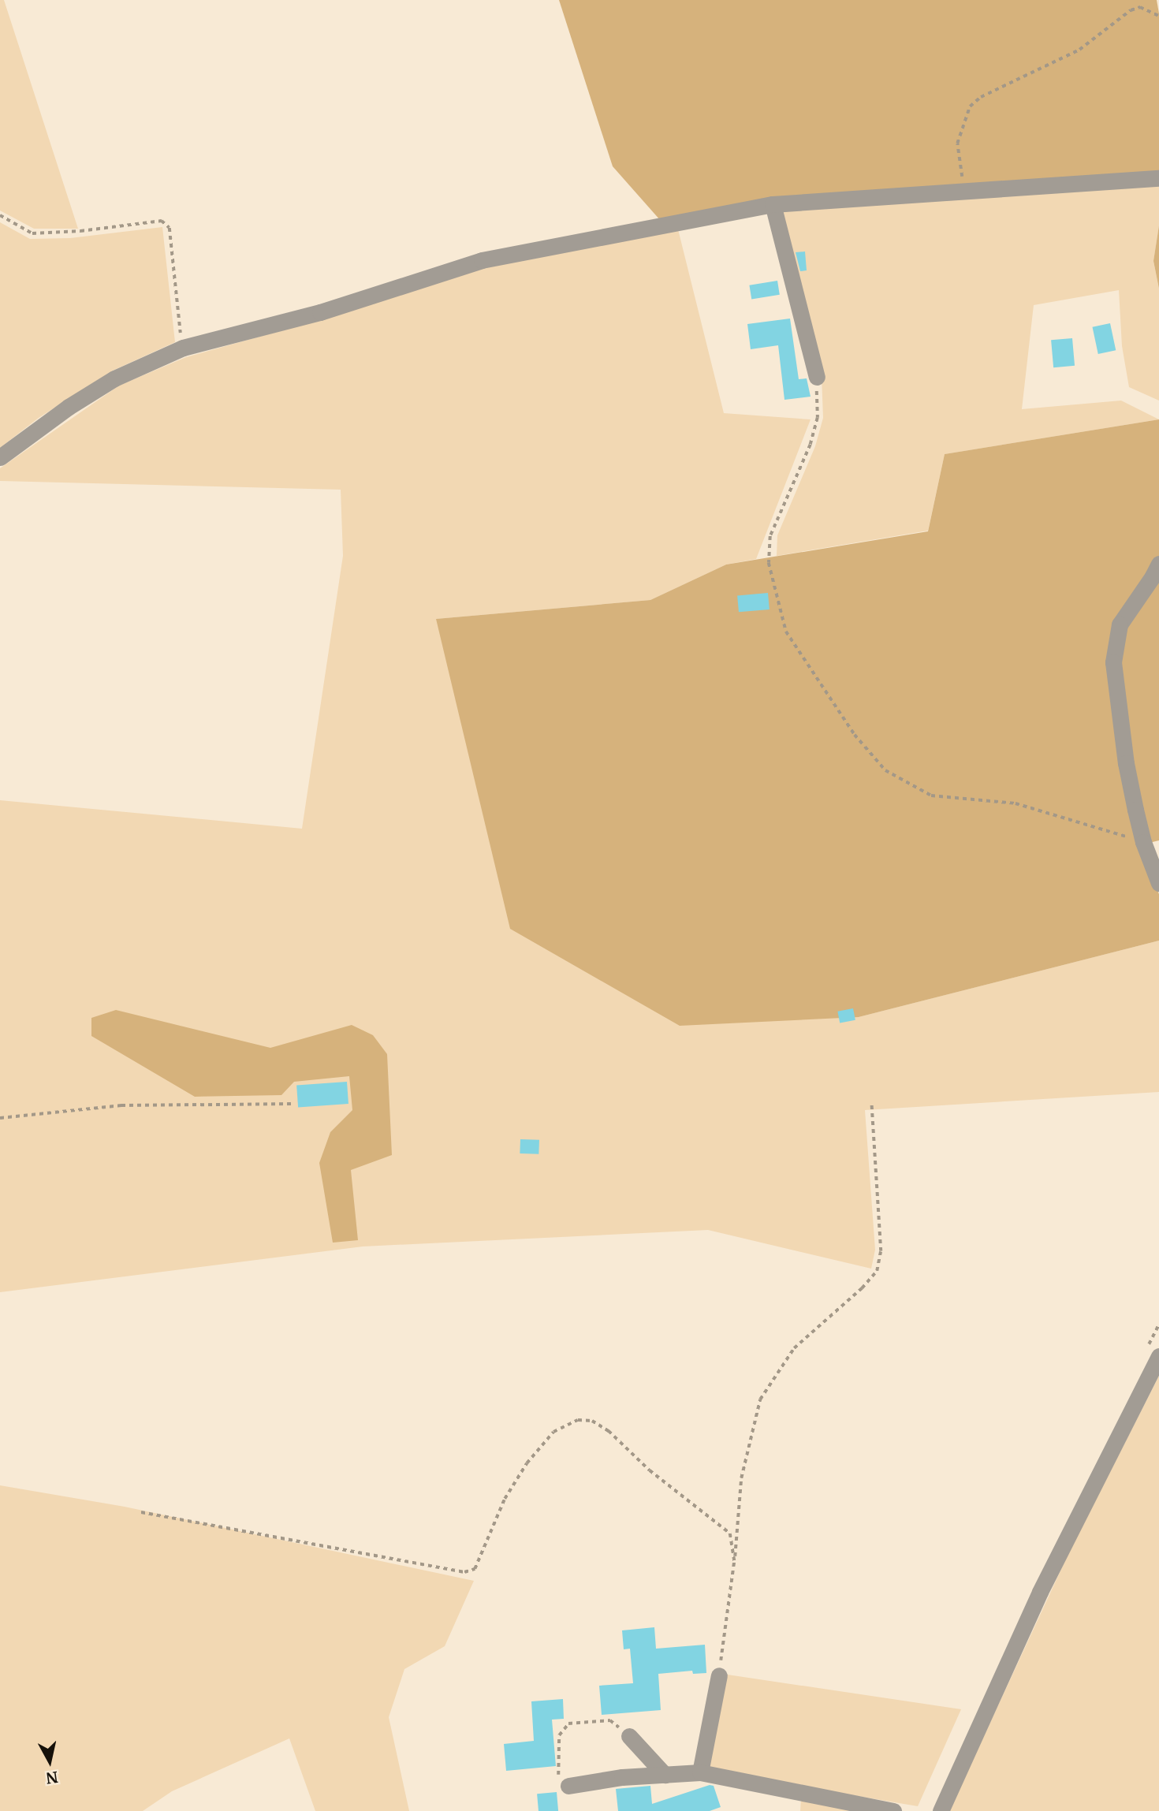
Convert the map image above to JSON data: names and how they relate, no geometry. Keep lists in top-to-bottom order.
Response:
{
  "north": "bottom"
}
